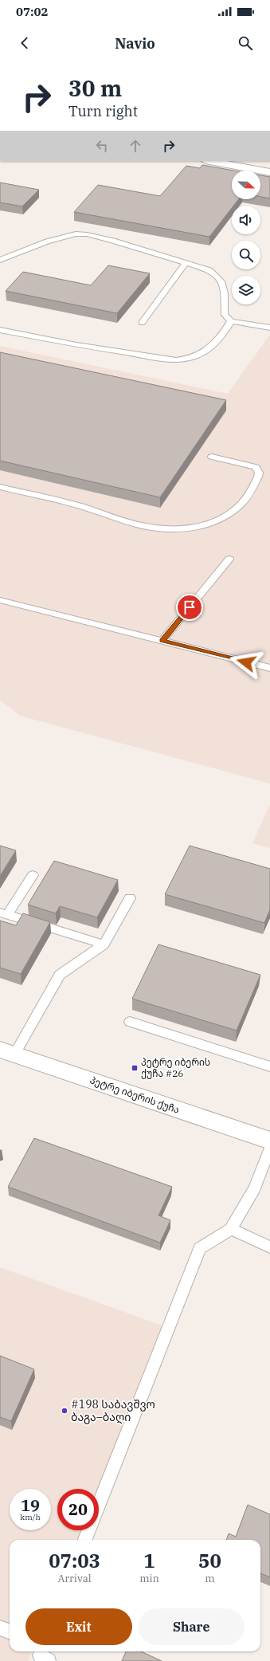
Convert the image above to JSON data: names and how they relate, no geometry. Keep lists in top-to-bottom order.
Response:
{
  "streets": {
    "street": ["პეტრე იბერის ქუჩა"]
  },
  "places": {
    "transit": ["პეტრე იბერის ქუჩა #26"],
    "other": ["#198 საბავშვო ბაგა–ბაღი"]
  },
  "north": "right",
  "page": {
    "status": "07:02",
    "header": "Navio",
    "turn": ["30 m", "Turn right"],
    "speed": "19 km/h",
    "limit": "20",
    "eta": [
      "07:03",
      "Arrival",
      "1",
      "min",
      "50",
      "m"
    ],
    "buttons": ["Exit", "Share"]
  }
}
